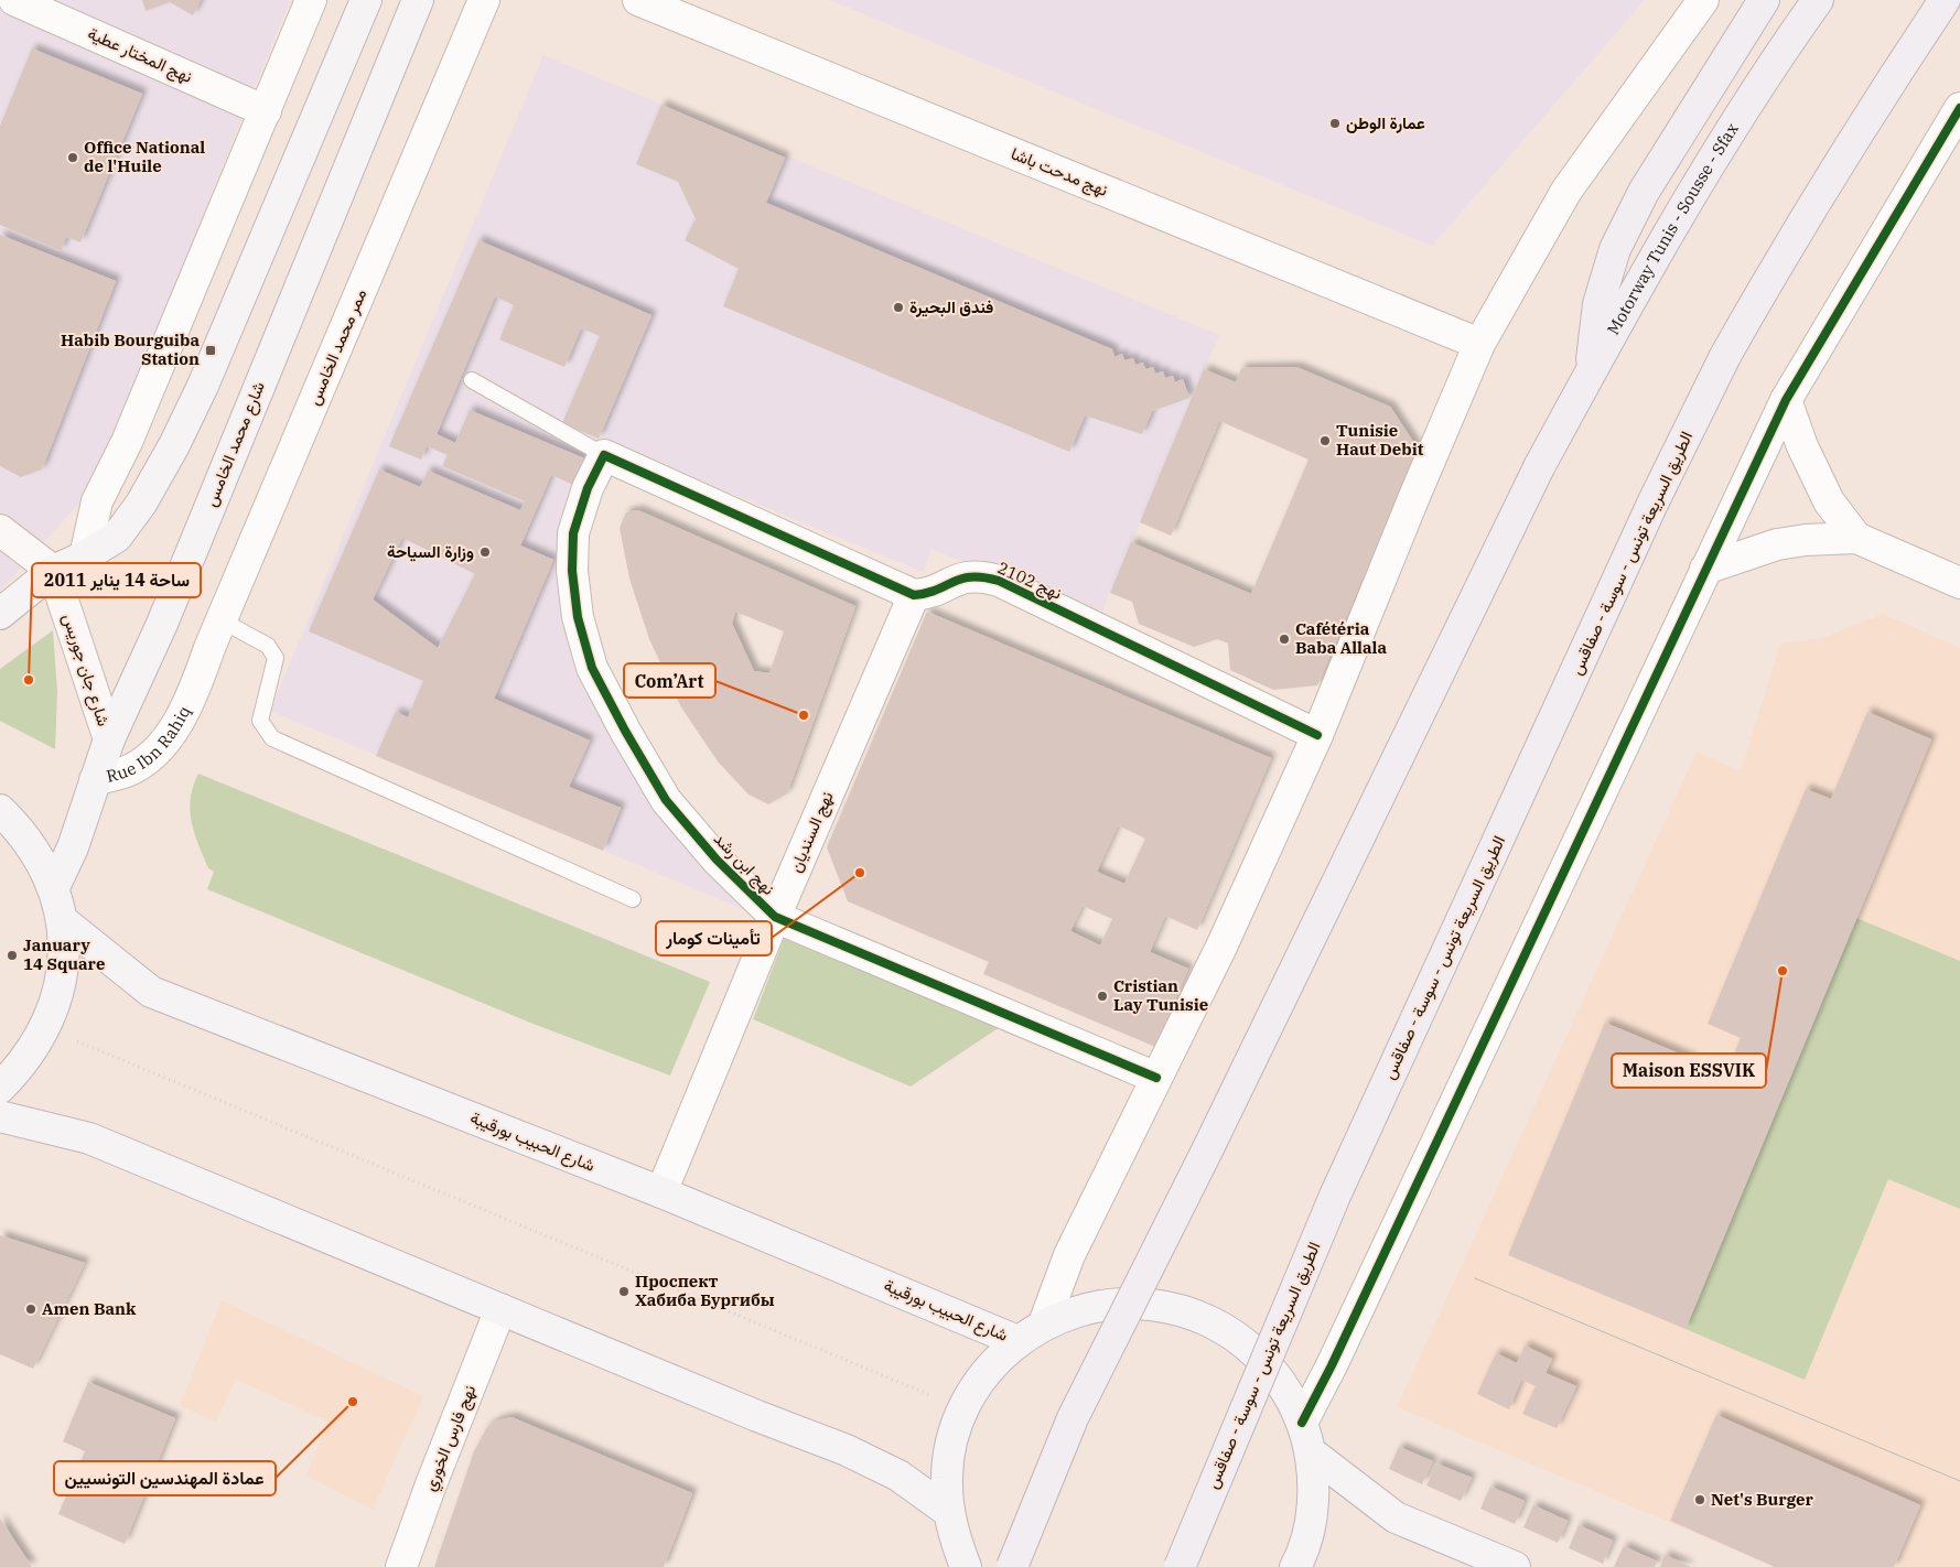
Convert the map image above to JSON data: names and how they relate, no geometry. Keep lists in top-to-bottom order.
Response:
{
  "streets": {
    "highway": ["Motorway Tunis - Sousse - Sfax", "الطريق السريعة تونس - سوسة - صفاقس"],
    "main road": ["شارع محمد الخامس", "شارع جان جوريس", "شارع الحبيب بورقيبة"],
    "street": [
      "نهج المختار عطية",
      "نهج مدحت باشا",
      "ممر محمد الخامس",
      "نهج 2102",
      "Rue Ibn Rahiq",
      "نهج السنديان",
      "نهج ابن رشد",
      "نهج فارس الخوري"
    ]
  },
  "crossings": [
    ["ممر محمد الخامس", "Rue Ibn Rahiq"],
    ["شارع محمد الخامس", "شارع جان جوريس"],
    ["شارع محمد الخامس", "Rue Ibn Rahiq"],
    ["نهج 2102", "نهج السنديان"],
    ["نهج السنديان", "نهج ابن رشد"],
    ["نهج السنديان", "شارع الحبيب بورقيبة"]
  ],
  "places": {
    "other": [
      "عمارة الوطن",
      "Office National de l'Huile",
      "فندق البحيرة",
      "Tunisie Haut Debit",
      "وزارة السياحة",
      "Cafétéria Baba Allala",
      "ساحة 14 يناير 2011",
      "Com’Art",
      "تأمينات كومار",
      "January 14 Square",
      "Maison ESSVIK",
      "Cristian Lay Tunisie",
      "Проспект Хабиба Бургибы",
      "Amen Bank",
      "عمادة المهندسين التونسيين",
      "Net's Burger"
    ],
    "transit": ["Habib Bourguiba Station"]
  }
}
